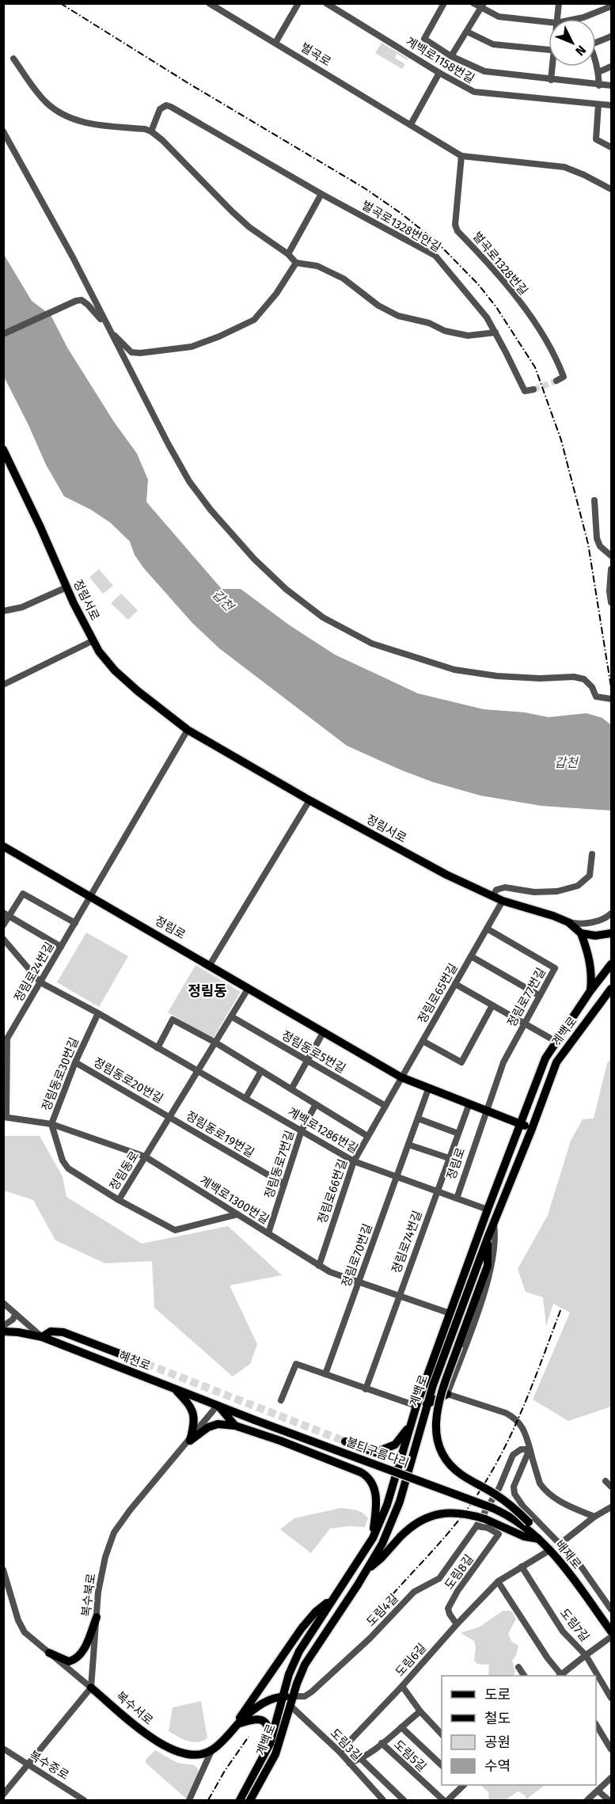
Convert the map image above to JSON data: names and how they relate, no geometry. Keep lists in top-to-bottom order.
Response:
{
  "streets": {
    "main road": [
      "정림서로",
      "정림로",
      "계백로",
      "혜천로",
      "불티구름다리",
      "배재로",
      "복수서로"
    ],
    "street": [
      "벌곡로",
      "계백로1158번길",
      "벌곡로1328번안길",
      "벌곡로1328번길",
      "정림로24번길",
      "정림로65번길",
      "정림로77번길",
      "정림동로5번길",
      "정림동로30번길",
      "정림동로20번길",
      "계백로1286번길",
      "정림동로19번길",
      "정림동로7번길",
      "정림동로",
      "정림로66번길",
      "계백로1300번길",
      "정림로74번길",
      "정림로70번길",
      "도림8길",
      "복수북로",
      "도림4길",
      "도림7길",
      "도림6길",
      "도림3길",
      "도림5길",
      "복수중로"
    ]
  },
  "crossings": [
    ["벌곡로", "벌곡로1328번길"],
    ["정림서로", "정림로65번길"],
    ["정림로", "정림로24번길"],
    ["정림로", "정림로65번길"],
    ["정림로", "정림로77번길"],
    ["정림로", "계백로"],
    ["정림로", "계백로1286번길"],
    ["정림로", "정림동로"],
    ["정림로", "정림로66번길"],
    ["정림로", "정림로74번길"],
    ["정림로", "정림로70번길"],
    ["정림로24번길", "계백로1286번길"],
    ["정림로24번길", "계백로1300번길"],
    ["정림로65번길", "정림로77번길"],
    ["정림로65번길", "계백로"],
    ["정림로65번길", "정림로66번길"],
    ["정림로77번길", "계백로"],
    ["계백로", "계백로1286번길"],
    ["계백로", "계백로1300번길"],
    ["계백로", "정림로74번길"],
    ["계백로", "정림로70번길"],
    ["계백로", "도림4길"],
    ["계백로", "도림3길"],
    ["정림동로5번길", "정림동로"],
    ["정림동로5번길", "정림로66번길"],
    ["정림동로30번길", "정림동로20번길"],
    ["정림동로30번길", "계백로1286번길"],
    ["정림동로30번길", "정림동로"],
    ["정림동로30번길", "계백로1300번길"],
    ["정림동로20번길", "정림동로19번길"],
    ["정림동로20번길", "정림동로"],
    ["계백로1286번길", "정림동로7번길"],
    ["계백로1286번길", "정림동로"],
    ["계백로1286번길", "정림로66번길"],
    ["계백로1286번길", "정림로74번길"],
    ["계백로1286번길", "정림로70번길"],
    ["정림동로19번길", "정림동로7번길"],
    ["정림동로19번길", "정림동로"],
    ["정림동로7번길", "계백로1300번길"],
    ["정림동로", "계백로1300번길"],
    ["정림로66번길", "계백로1300번길"],
    ["계백로1300번길", "정림로74번길"],
    ["계백로1300번길", "정림로70번길"],
    ["혜천로", "불티구름다리"],
    ["혜천로", "복수북로"],
    ["불티구름다리", "배재로"],
    ["배재로", "도림6길"],
    ["도림8길", "도림4길"],
    ["도림8길", "도림6길"],
    ["복수북로", "복수서로"],
    ["도림7길", "도림6길"],
    ["도림6길", "도림3길"]
  ],
  "districts": ["정림동"],
  "water": ["갑천"],
  "legend": [
    "도로",
    "철도",
    "공원",
    "수역"
  ],
  "north": "bottom right"
}
